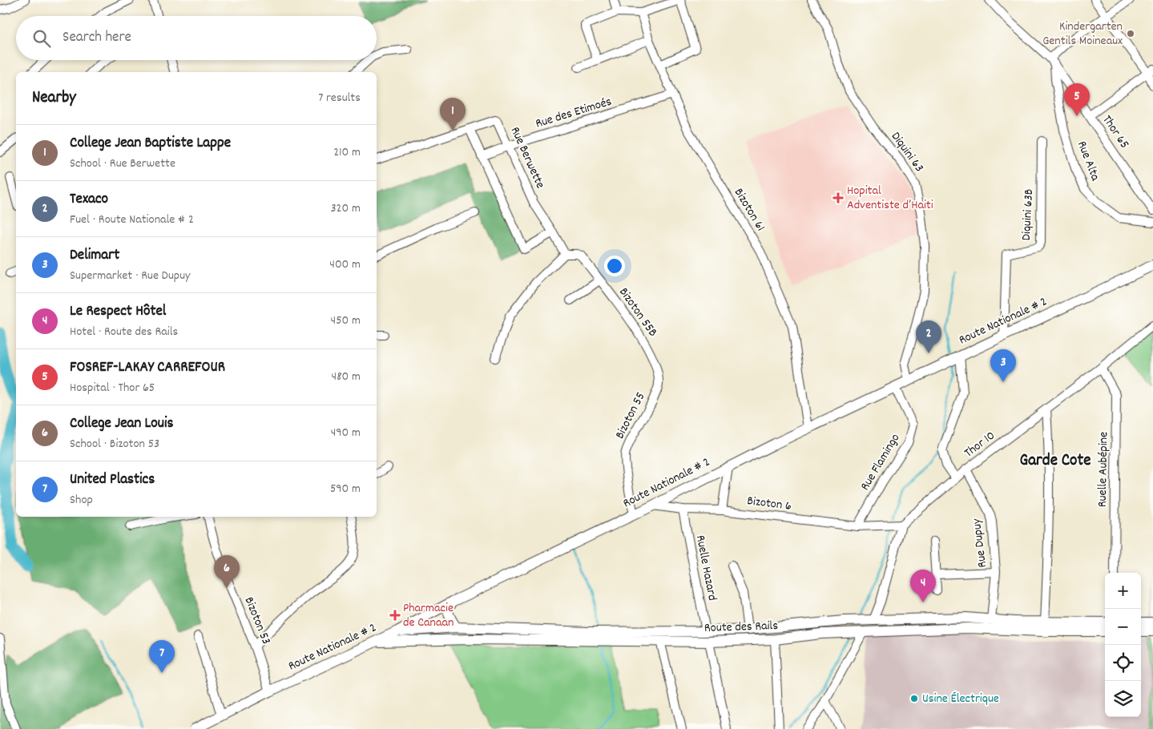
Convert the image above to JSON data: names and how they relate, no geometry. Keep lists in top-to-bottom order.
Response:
{
  "streets": {
    "main road": ["Route Nationale # 2", "Route des Rails"],
    "street": [
      "Rue des Etimoés",
      "Thor 65",
      "Diquini 63",
      "Rue Berwette",
      "Rue Alta",
      "Bizoton 61",
      "Diquini 63B",
      "Bizoton 55B",
      "Bizoton 55",
      "Thor 10",
      "Rue Flamingo",
      "Ruelle Aubépine",
      "Bizoton 6",
      "Rue Dupuy",
      "Ruelle Hazard",
      "Bizoton 53"
    ]
  },
  "crossings": [
    ["Rue des Etimoés", "Rue Berwette"],
    ["Rue des Etimoés", "Bizoton 61"],
    ["Thor 65", "Rue Alta"],
    ["Diquini 63", "Route Nationale # 2"],
    ["Rue Berwette", "Bizoton 55B"],
    ["Bizoton 61", "Route Nationale # 2"],
    ["Diquini 63B", "Route Nationale # 2"],
    ["Bizoton 55B", "Bizoton 55"],
    ["Route Nationale # 2", "Bizoton 55"],
    ["Route Nationale # 2", "Rue Flamingo"],
    ["Route Nationale # 2", "Bizoton 6"],
    ["Route Nationale # 2", "Bizoton 53"],
    ["Route Nationale # 2", "Route des Rails"],
    ["Thor 10", "Ruelle Aubépine"],
    ["Thor 10", "Bizoton 6"],
    ["Thor 10", "Rue Dupuy"],
    ["Rue Flamingo", "Bizoton 6"],
    ["Bizoton 6", "Ruelle Hazard"],
    ["Rue Dupuy", "Route des Rails"],
    ["Ruelle Hazard", "Route des Rails"]
  ],
  "districts": ["Garde Cote"],
  "places": {
    "other": ["Kindergarten Gentils Moineaux", "Usine Électrique"],
    "health": ["Hopital Adventiste d’Haiti", "Pharmacie de Canaan"]
  },
  "page": {
    "search": "Search here",
    "heading": ["Nearby", "7 results"],
    "pins": [
      "5",
      "1",
      "2",
      "3",
      "6",
      "4",
      "7"
    ],
    "list": [
      {
        "mark": "1",
        "name": "College Jean Baptiste Lappe",
        "note": "School · Rue Berwette",
        "value": "210 m"
      },
      {
        "mark": "2",
        "name": "Texaco",
        "note": "Fuel · Route Nationale # 2",
        "value": "320 m"
      },
      {
        "mark": "3",
        "name": "Delimart",
        "note": "Supermarket · Rue Dupuy",
        "value": "400 m"
      },
      {
        "mark": "4",
        "name": "Le Respect Hôtel",
        "note": "Hotel · Route des Rails",
        "value": "450 m"
      },
      {
        "mark": "5",
        "name": "FOSREF-LAKAY CARREFOUR",
        "note": "Hospital · Thor 65",
        "value": "480 m"
      },
      {
        "mark": "6",
        "name": "College Jean Louis",
        "note": "School · Bizoton 53",
        "value": "490 m"
      },
      {
        "mark": "7",
        "name": "United Plastics",
        "note": "Shop",
        "value": "590 m"
      }
    ],
    "map_buttons": ["+", "−"]
  }
}
